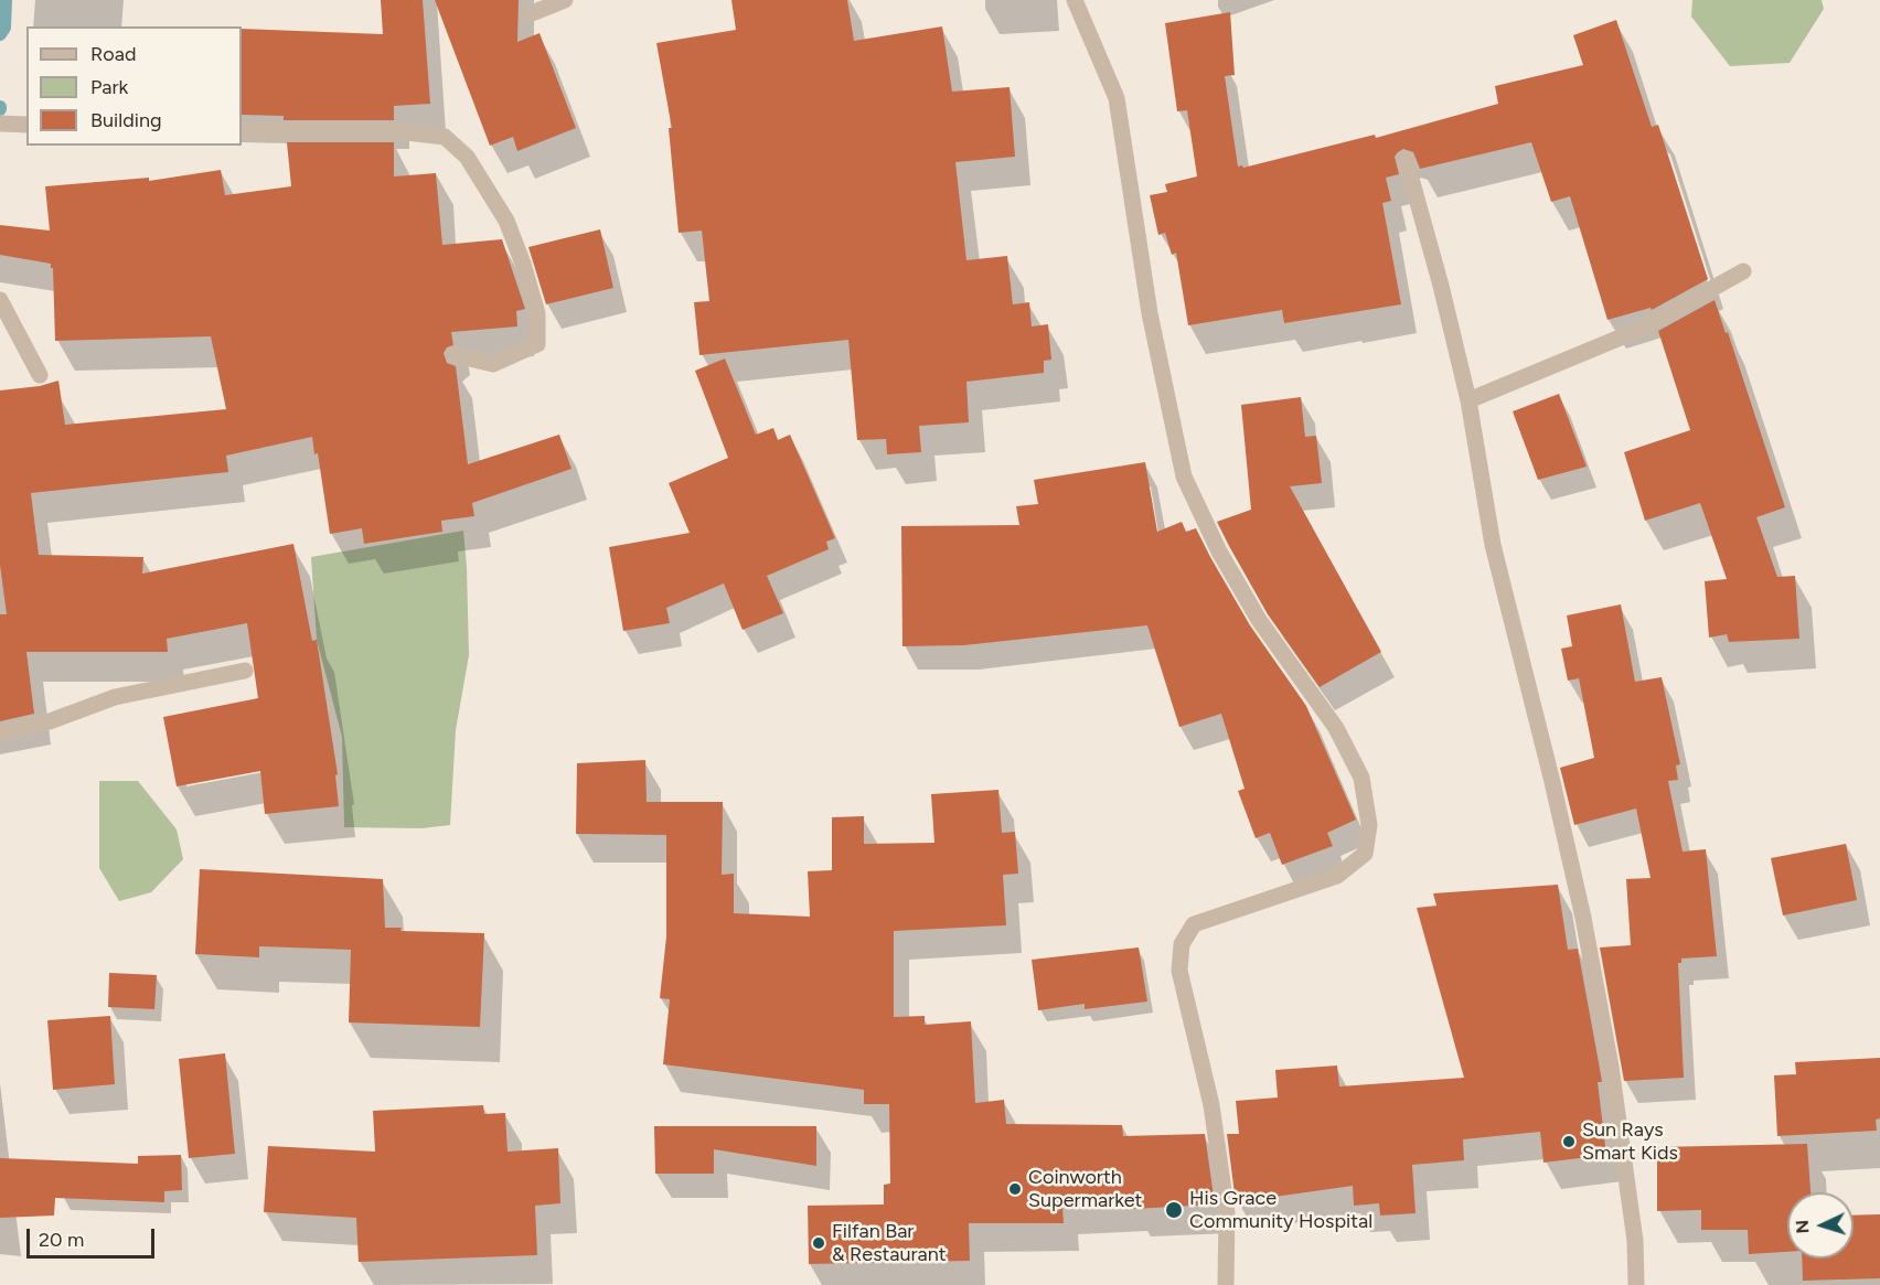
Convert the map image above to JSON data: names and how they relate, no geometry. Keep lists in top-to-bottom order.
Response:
{
  "places": [
    "Sun Rays Smart Kids",
    "Coinworth Supermarket",
    "His Grace Community Hospital",
    "Filfan Bar & Restaurant"
  ],
  "legend": ["Road", "Park", "Building"],
  "scale_bar": "20 m",
  "north": "left"
}
